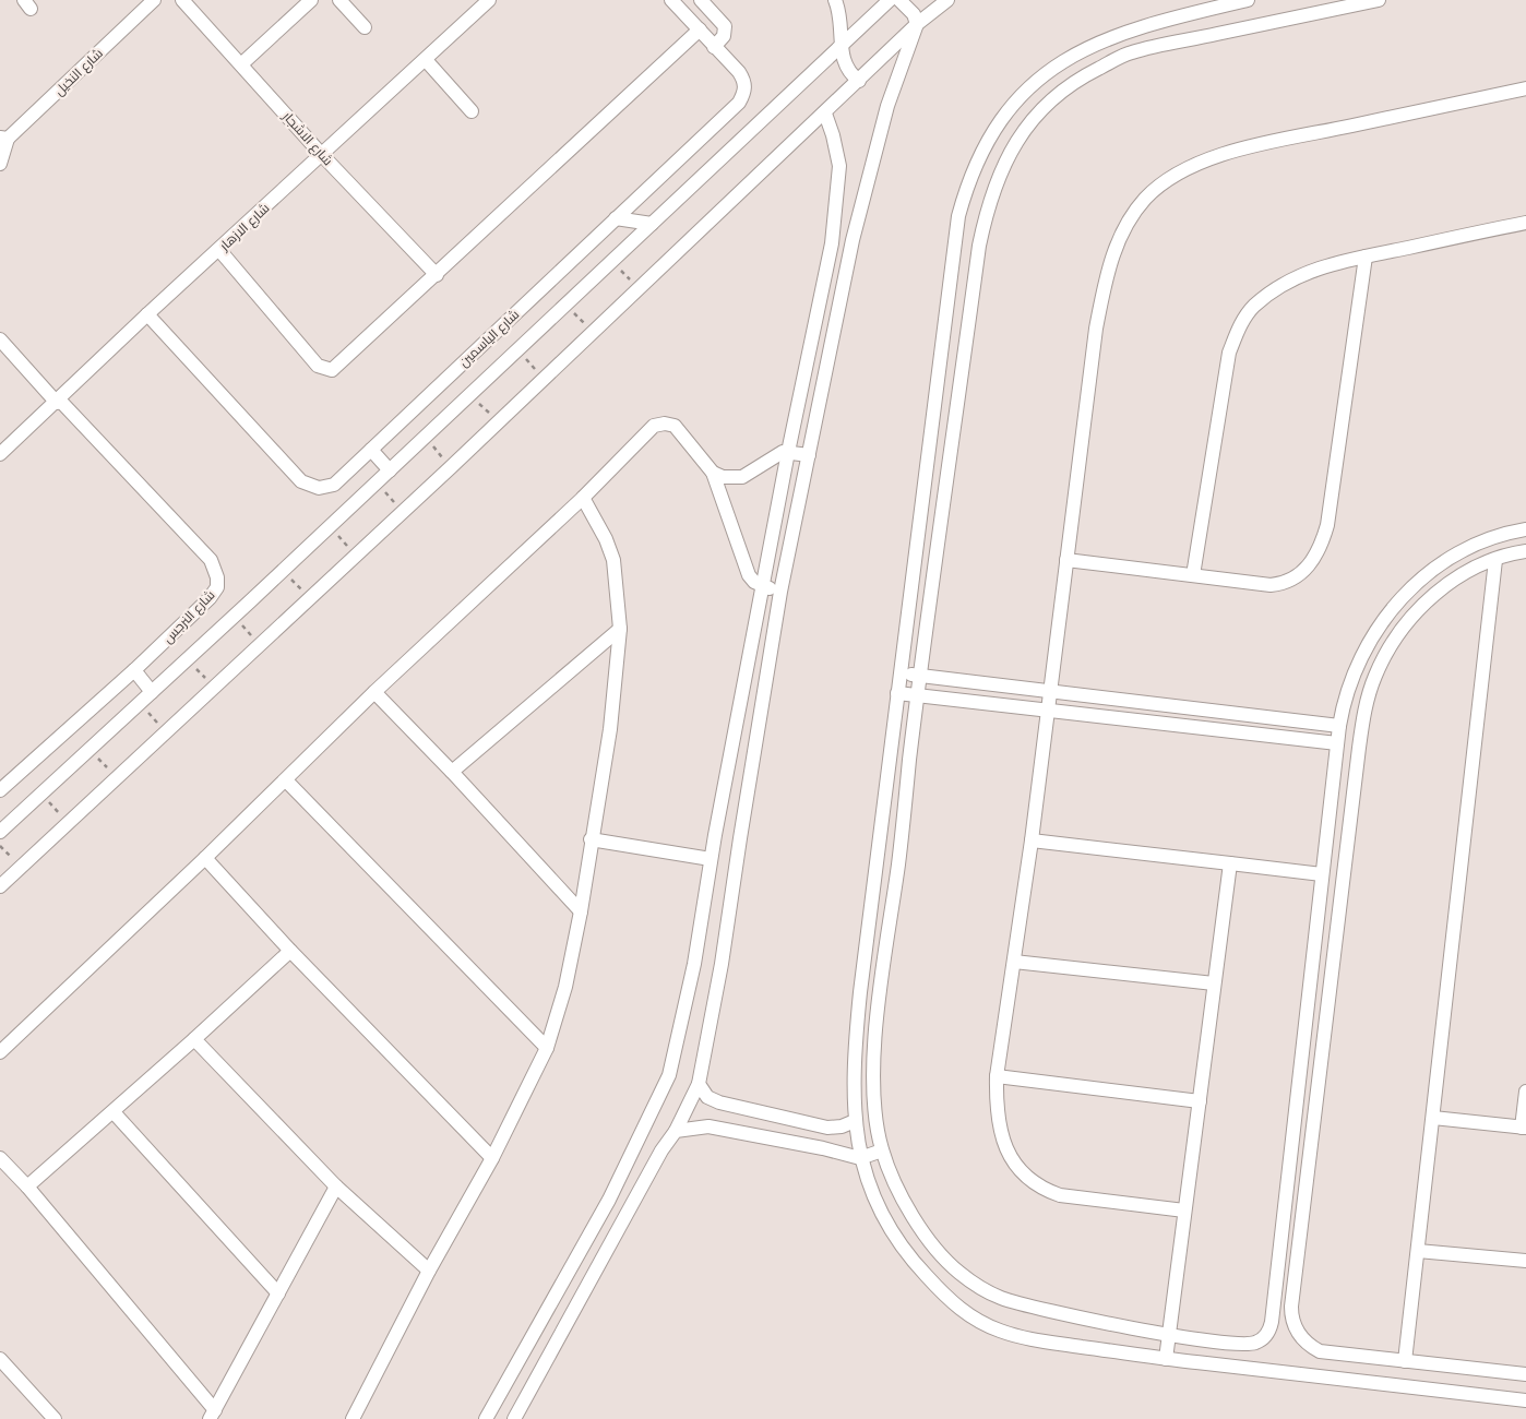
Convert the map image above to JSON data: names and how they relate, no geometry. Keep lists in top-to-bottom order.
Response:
{
  "streets": {
    "street": [
      "شارع النخيل",
      "شارع الاشجار",
      "شارع الازهار",
      "شارع الياسمين",
      "شارع النرجس"
    ]
  },
  "crossings": [
    ["شارع الاشجار", "شارع الازهار"],
    ["شارع الازهار", "شارع الياسمين"],
    ["شارع الازهار", "شارع النرجس"]
  ]
}
